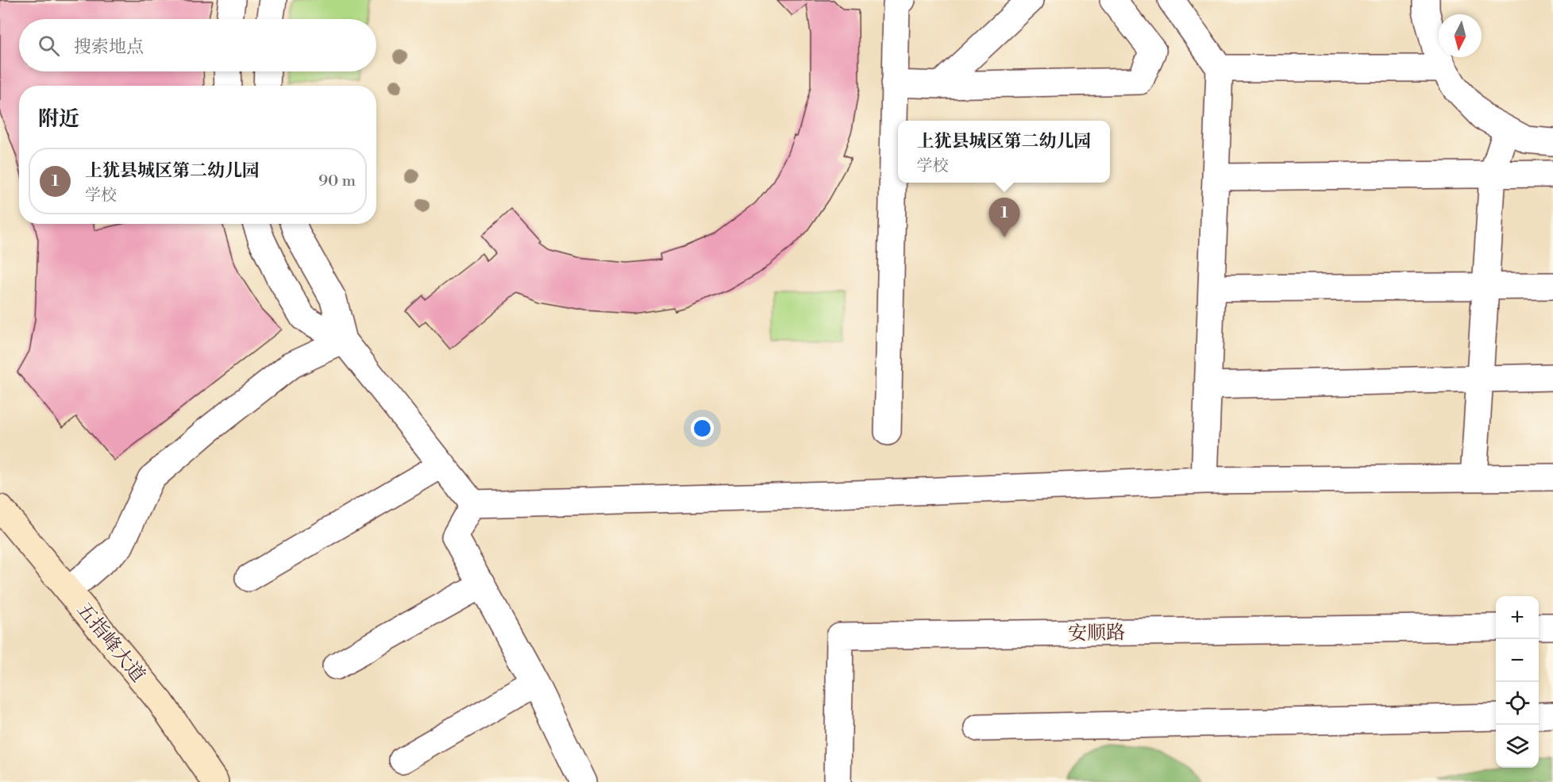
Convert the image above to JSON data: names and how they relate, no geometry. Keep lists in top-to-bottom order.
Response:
{
  "streets": {
    "main road": ["五指峰大道"],
    "street": ["安顺路"]
  },
  "north": "bottom",
  "page": {
    "search": "搜索地点",
    "heading": "附近",
    "popup": ["上犹县城区第二幼儿园", "学校"],
    "list": [
      {
        "mark": "1",
        "name": "上犹县城区第二幼儿园",
        "note": "学校",
        "value": "90 m"
      }
    ],
    "pins": "1",
    "map_buttons": ["+", "−"]
  }
}
